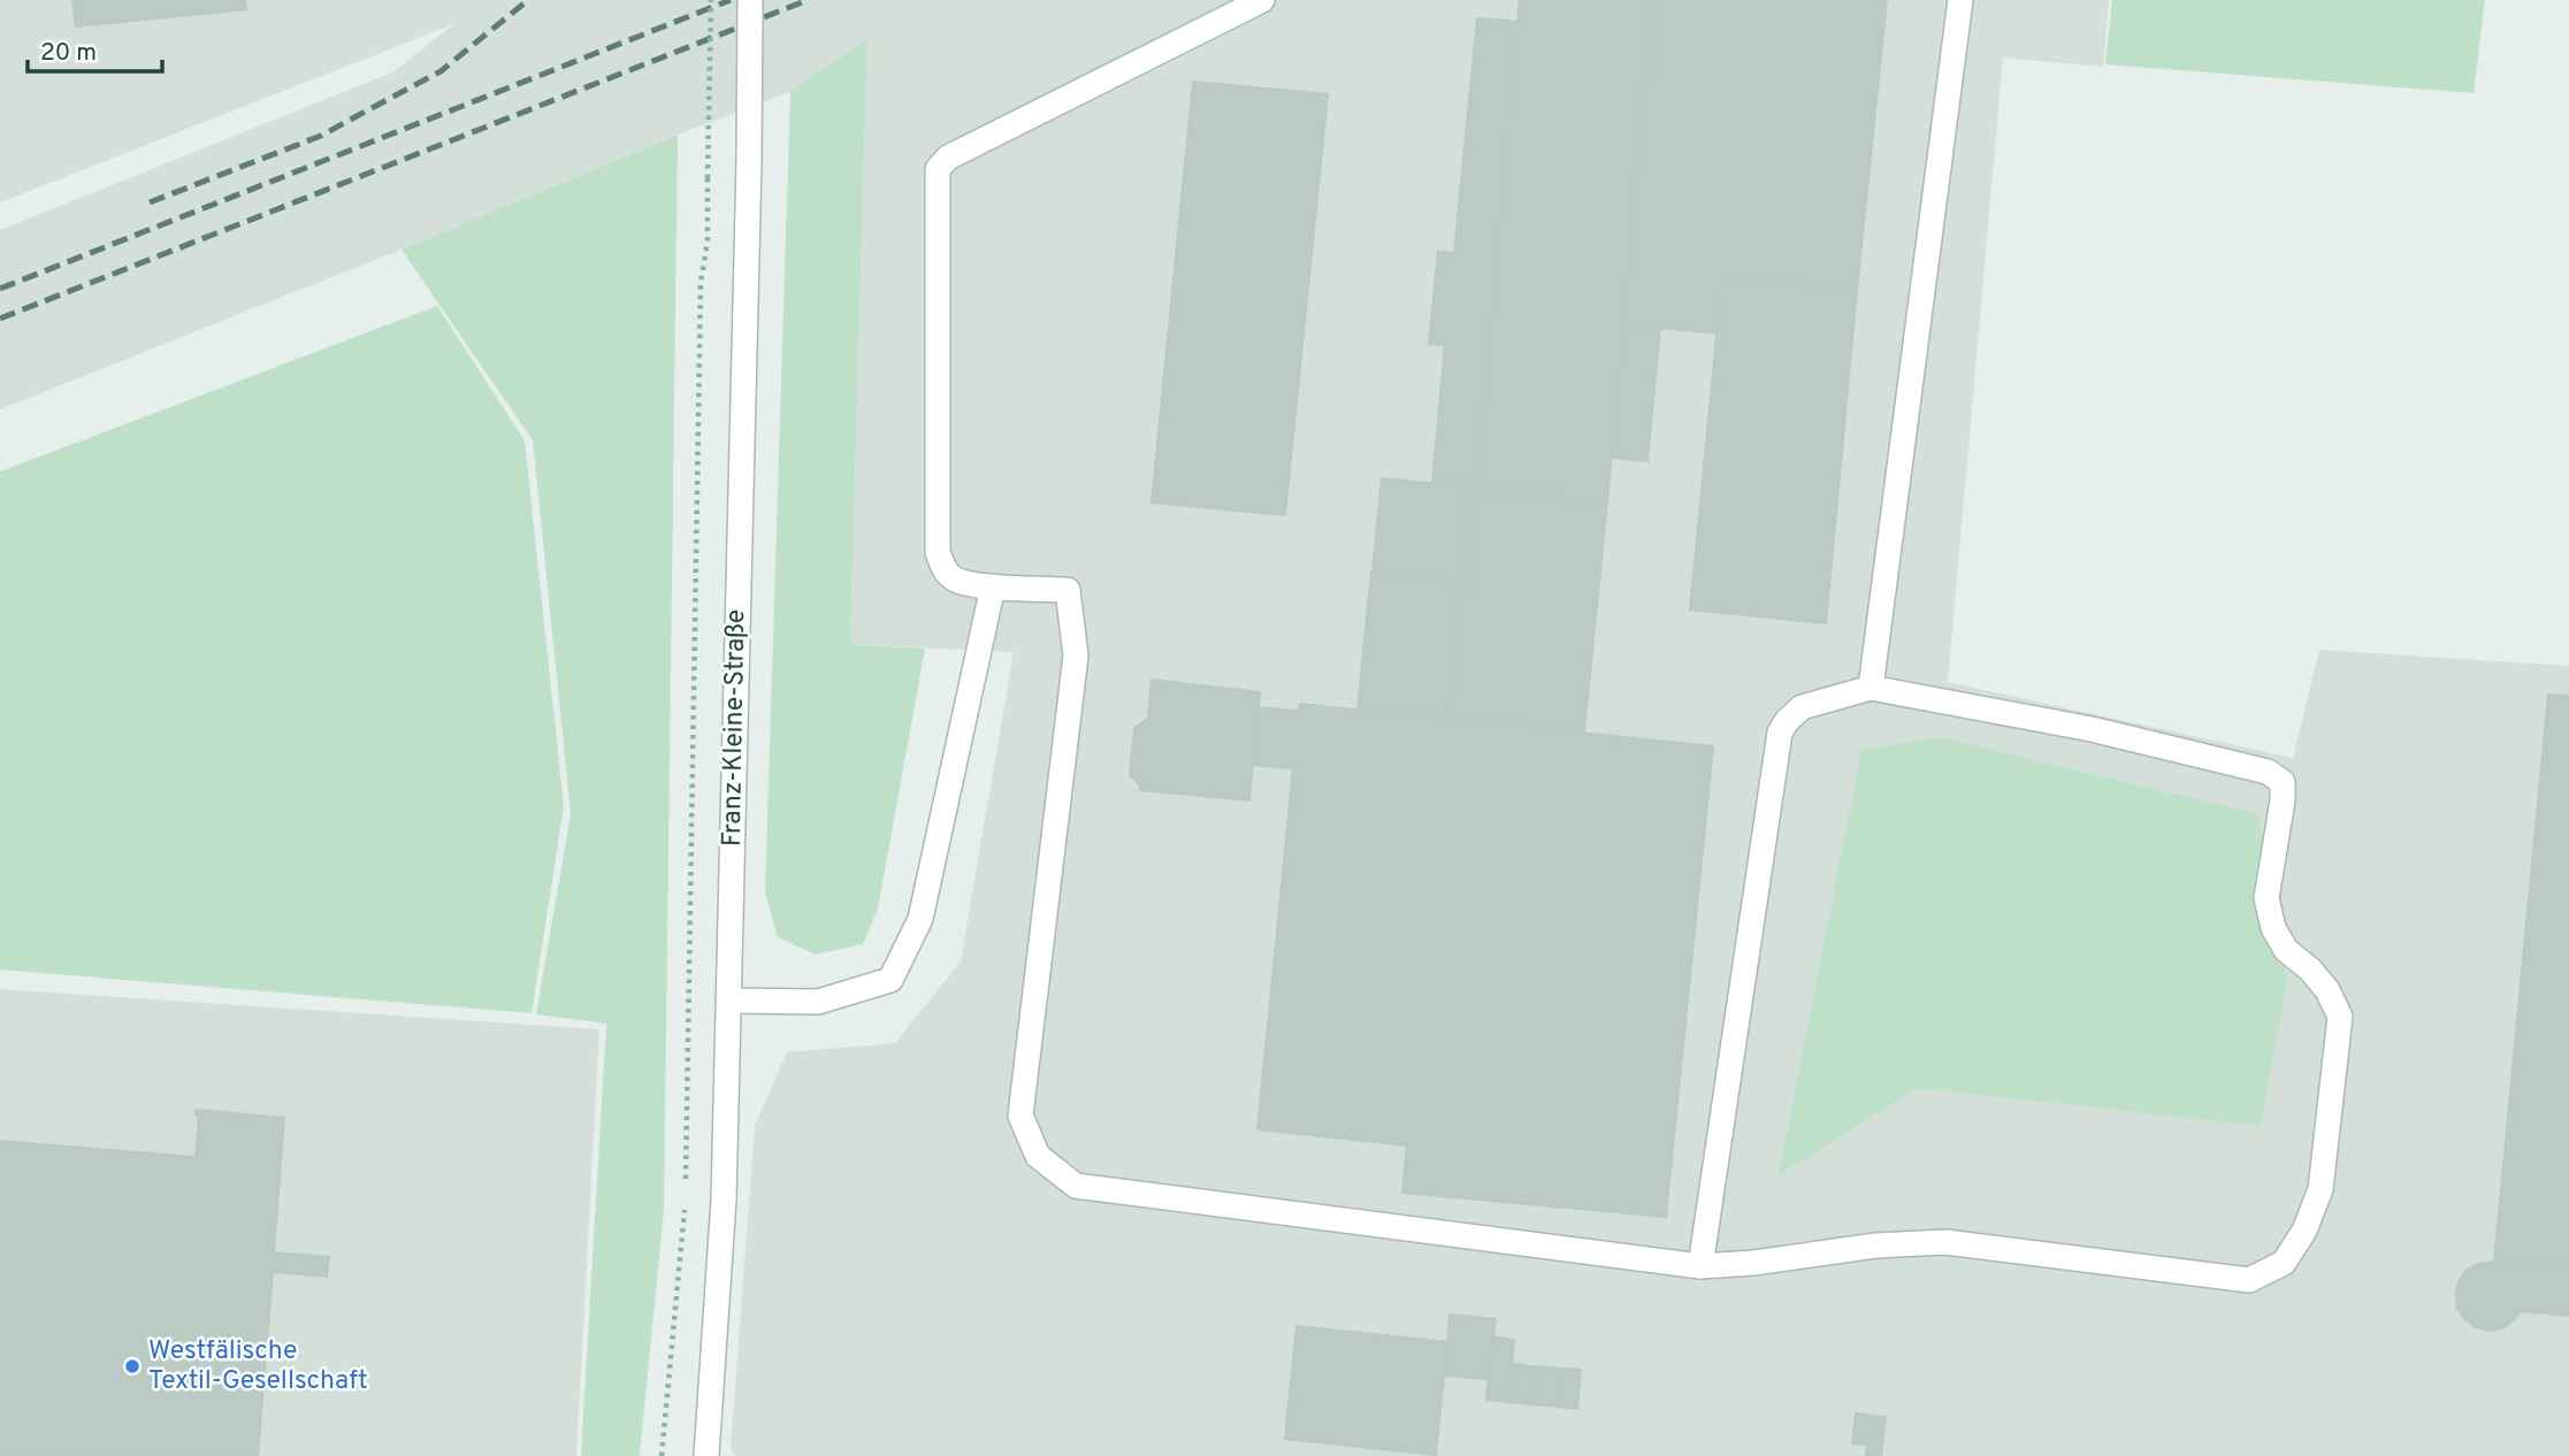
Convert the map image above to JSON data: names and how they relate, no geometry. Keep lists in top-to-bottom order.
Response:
{
  "streets": {
    "street": ["Franz-Kleine-Straße"]
  },
  "places": ["Westfälische Textil-Gesellschaft"],
  "scale_bar": "20 m"
}
